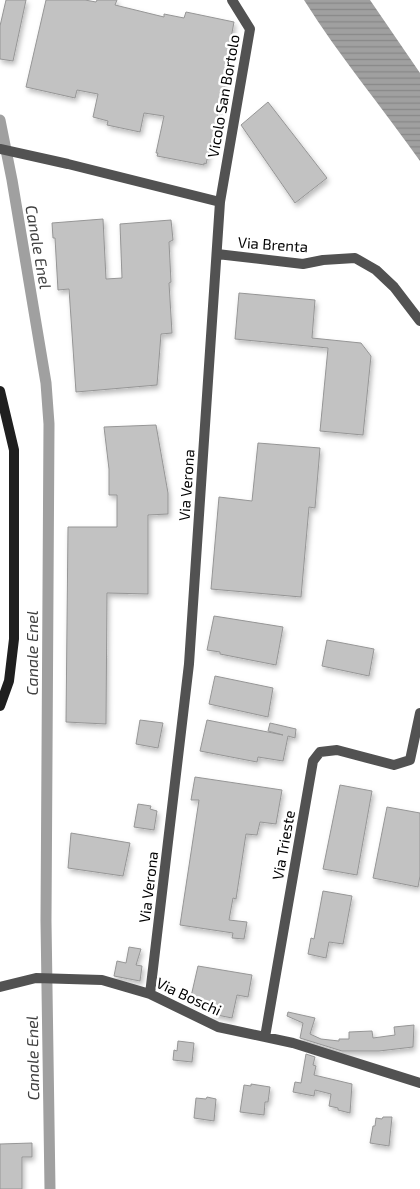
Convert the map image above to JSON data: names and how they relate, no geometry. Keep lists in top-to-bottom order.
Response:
{
  "streets": {
    "street": [
      "Vicolo San Bortolo",
      "Via Brenta",
      "Via Verona",
      "Via Trieste",
      "Via Boschi"
    ]
  },
  "crossings": [
    ["Vicolo San Bortolo", "Via Verona"],
    ["Via Brenta", "Via Verona"],
    ["Via Verona", "Via Boschi"],
    ["Via Trieste", "Via Boschi"]
  ],
  "water": ["Canale Enel"]
}
